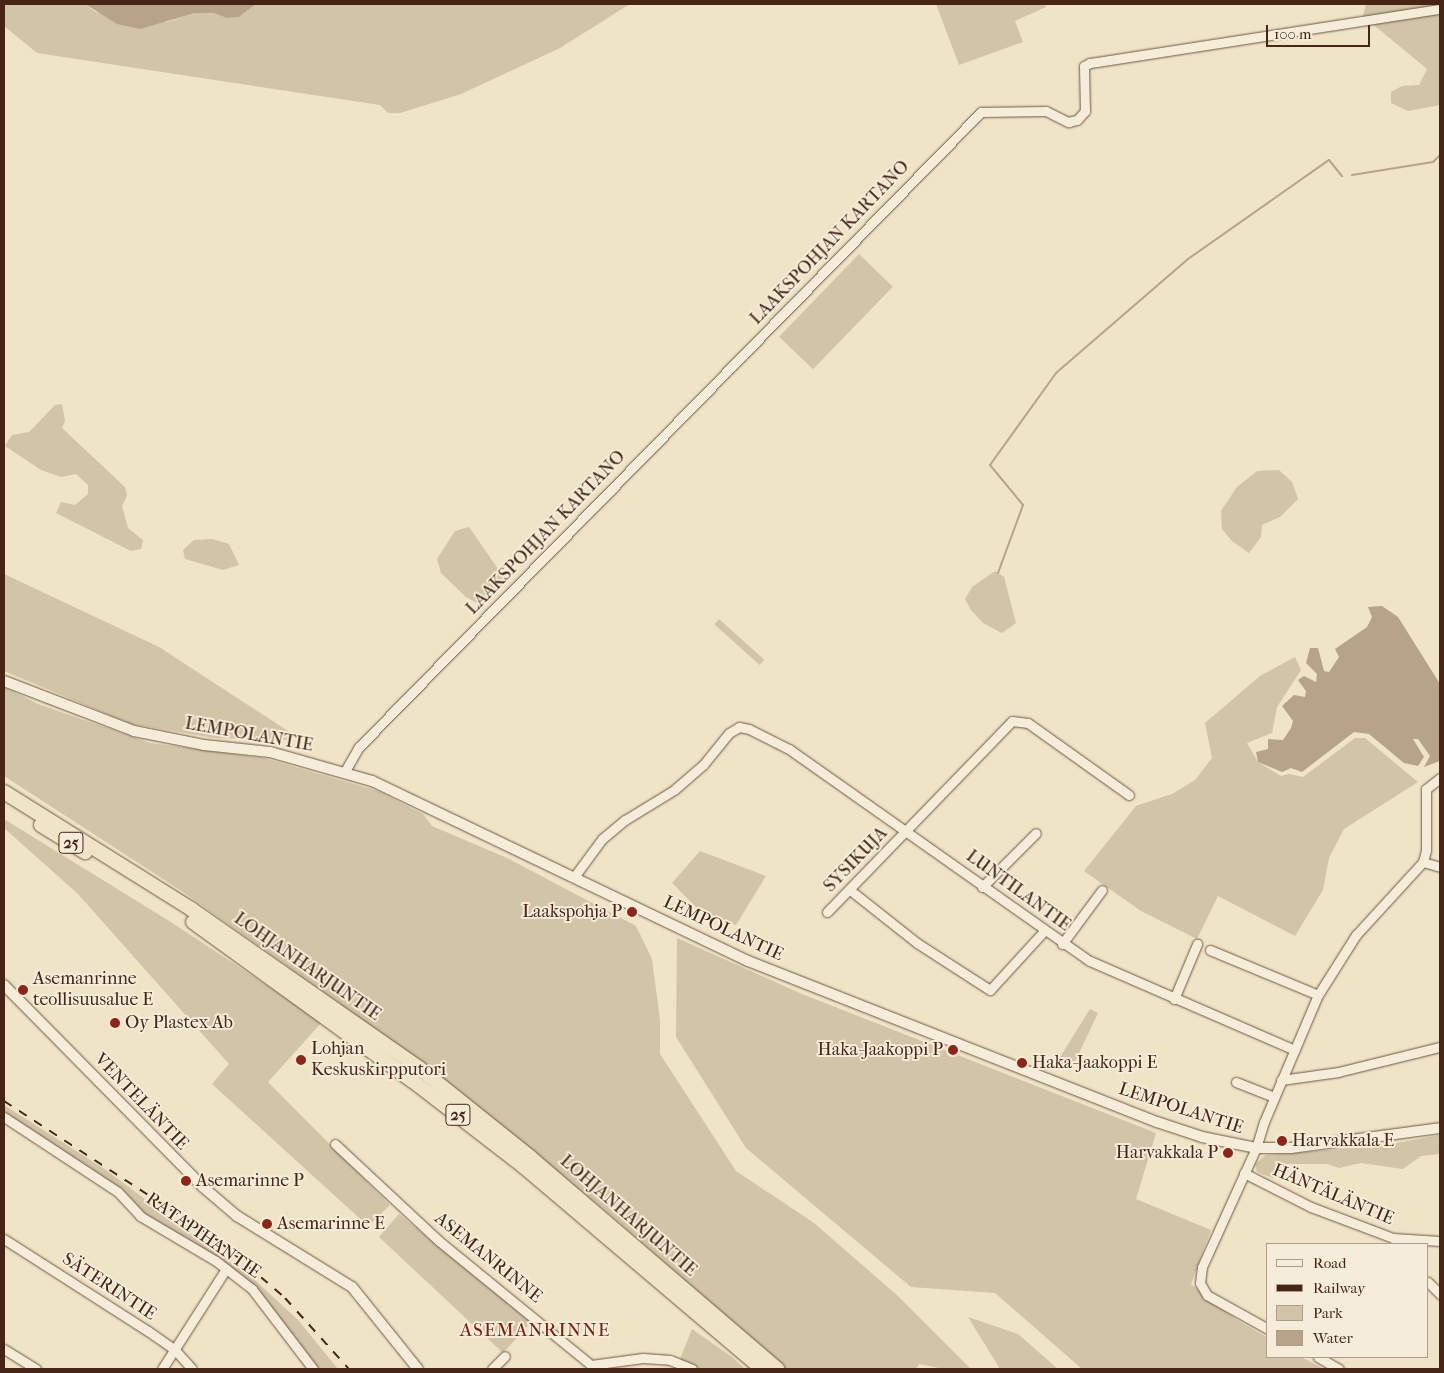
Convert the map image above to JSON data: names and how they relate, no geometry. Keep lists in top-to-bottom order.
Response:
{
  "streets": {
    "highway": ["25", "LOHJANHARJUNTIE"],
    "street": [
      "LAAKSPOHJAN KARTANO",
      "LEMPOLANTIE",
      "SYSIKUJA",
      "LUNTILANTIE",
      "VENTELÄNTIE",
      "HÄNTÄLÄNTIE",
      "RATAPIHANTIE",
      "ASEMANRINNE",
      "SÄTERINTIE"
    ]
  },
  "crossings": [
    ["LAAKSPOHJAN KARTANO", "LEMPOLANTIE"],
    ["LEMPOLANTIE", "LUNTILANTIE"],
    ["SYSIKUJA", "LUNTILANTIE"]
  ],
  "districts": ["ASEMANRINNE"],
  "places": [
    "Laakspohja P",
    "Asemanrinne teollisuusalue E",
    "Oy Plastex Ab",
    "Haka-Jaakoppi P",
    "Lohjan Keskuskirpputori",
    "Haka-Jaakoppi E",
    "Harvakkala E",
    "Harvakkala P",
    "Asemarinne P",
    "Asemarinne E"
  ],
  "legend": [
    "Road",
    "Railway",
    "Park",
    "Water"
  ],
  "scale_bar": "100 m"
}
